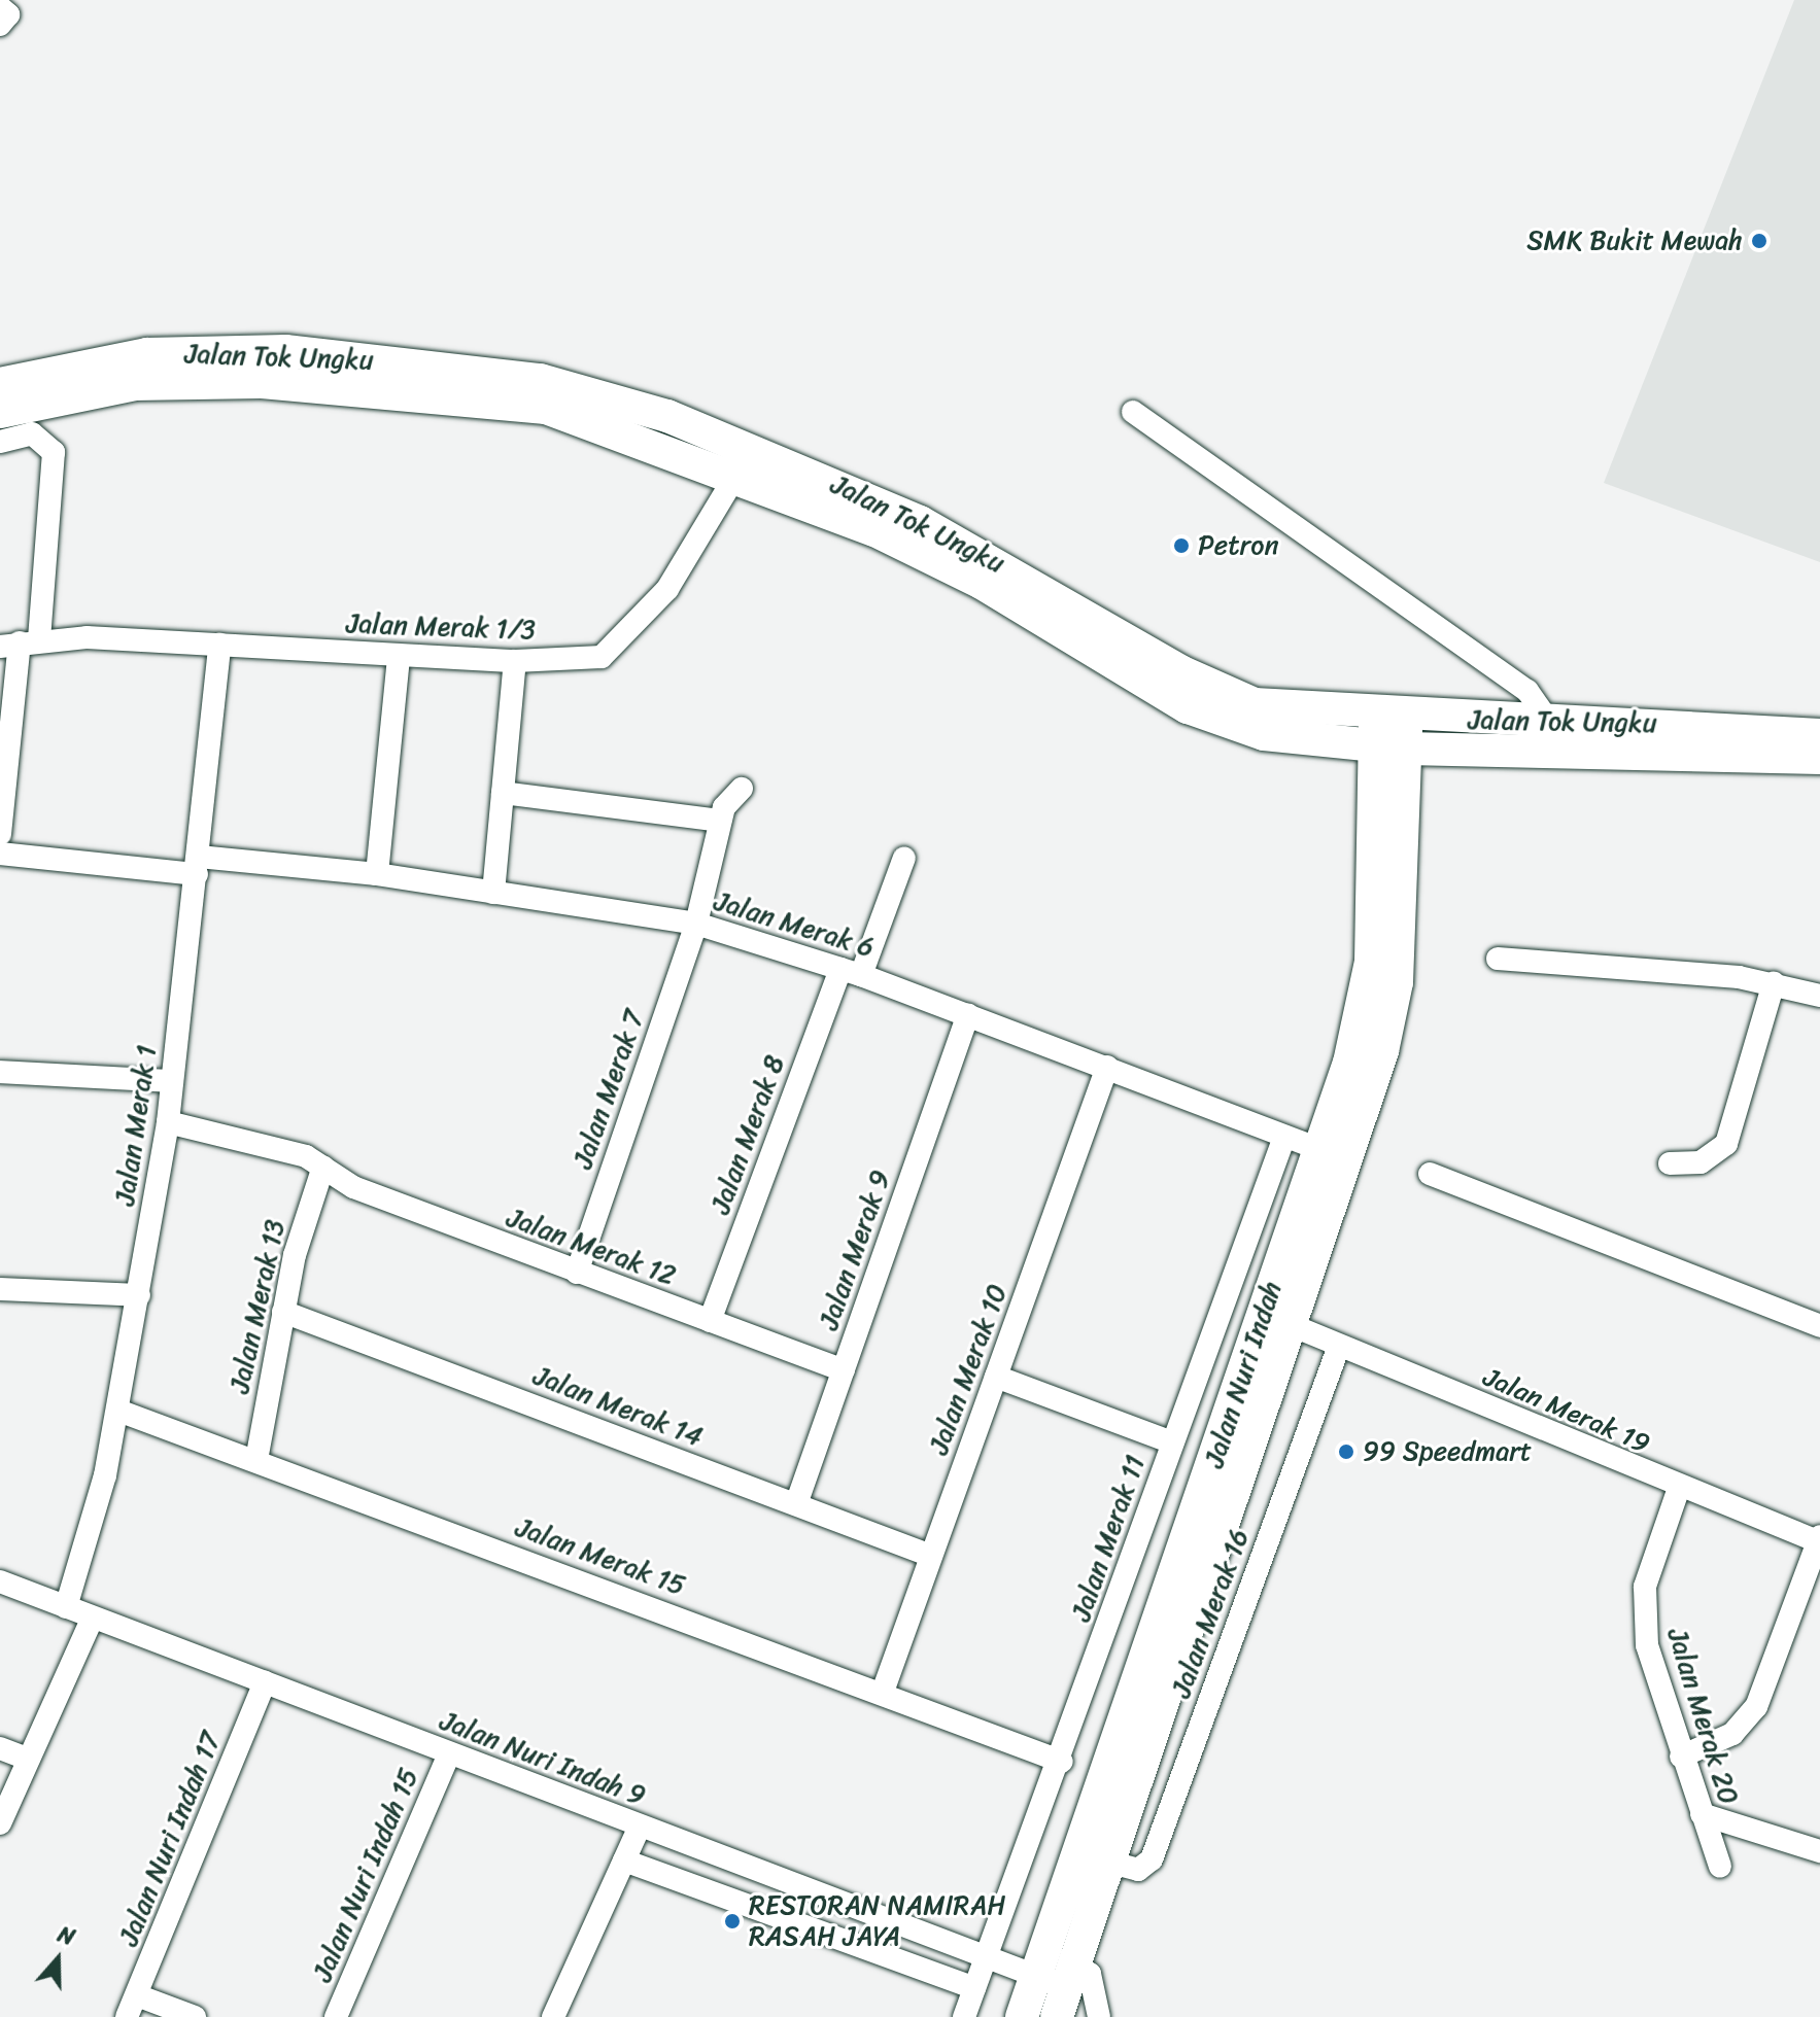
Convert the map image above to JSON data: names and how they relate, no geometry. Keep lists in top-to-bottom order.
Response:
{
  "streets": {
    "main road": ["Jalan Tok Ungku", "Jalan Nuri Indah"],
    "street": [
      "Jalan Merak 1/3",
      "Jalan Merak 6",
      "Jalan Merak 7",
      "Jalan Merak 1",
      "Jalan Merak 8",
      "Jalan Merak 12",
      "Jalan Merak 9",
      "Jalan Merak 13",
      "Jalan Merak 10",
      "Jalan Merak 14",
      "Jalan Merak 19",
      "Jalan Merak 11",
      "Jalan Merak 15",
      "Jalan Merak 16",
      "Jalan Merak 20",
      "Jalan Nuri Indah 9",
      "Jalan Nuri Indah 17",
      "Jalan Nuri Indah 15"
    ]
  },
  "crossings": [
    ["Jalan Tok Ungku", "Jalan Merak 1/3"],
    ["Jalan Tok Ungku", "Jalan Nuri Indah"],
    ["Jalan Merak 1/3", "Jalan Merak 1"],
    ["Jalan Merak 6", "Jalan Merak 7"],
    ["Jalan Merak 6", "Jalan Merak 1"],
    ["Jalan Merak 6", "Jalan Merak 8"],
    ["Jalan Merak 6", "Jalan Merak 9"],
    ["Jalan Merak 6", "Jalan Merak 10"],
    ["Jalan Merak 6", "Jalan Nuri Indah"],
    ["Jalan Merak 6", "Jalan Merak 11"],
    ["Jalan Merak 7", "Jalan Merak 12"],
    ["Jalan Merak 1", "Jalan Merak 12"],
    ["Jalan Merak 1", "Jalan Merak 15"],
    ["Jalan Merak 1", "Jalan Nuri Indah 9"],
    ["Jalan Merak 8", "Jalan Merak 12"],
    ["Jalan Merak 12", "Jalan Merak 9"],
    ["Jalan Merak 12", "Jalan Merak 13"],
    ["Jalan Merak 9", "Jalan Merak 14"],
    ["Jalan Merak 13", "Jalan Merak 14"],
    ["Jalan Merak 13", "Jalan Merak 15"],
    ["Jalan Merak 10", "Jalan Merak 14"],
    ["Jalan Merak 10", "Jalan Merak 15"],
    ["Jalan Nuri Indah", "Jalan Merak 19"],
    ["Jalan Nuri Indah", "Jalan Merak 16"],
    ["Jalan Nuri Indah", "Jalan Nuri Indah 9"],
    ["Jalan Merak 19", "Jalan Merak 16"],
    ["Jalan Merak 19", "Jalan Merak 20"],
    ["Jalan Merak 11", "Jalan Merak 15"],
    ["Jalan Merak 11", "Jalan Nuri Indah 9"],
    ["Jalan Nuri Indah 9", "Jalan Nuri Indah 17"],
    ["Jalan Nuri Indah 9", "Jalan Nuri Indah 15"]
  ],
  "places": [
    "SMK Bukit Mewah",
    "Petron",
    "99 Speedmart",
    "RESTORAN NAMIRAH RASAH JAYA"
  ],
  "north": "top"
}
